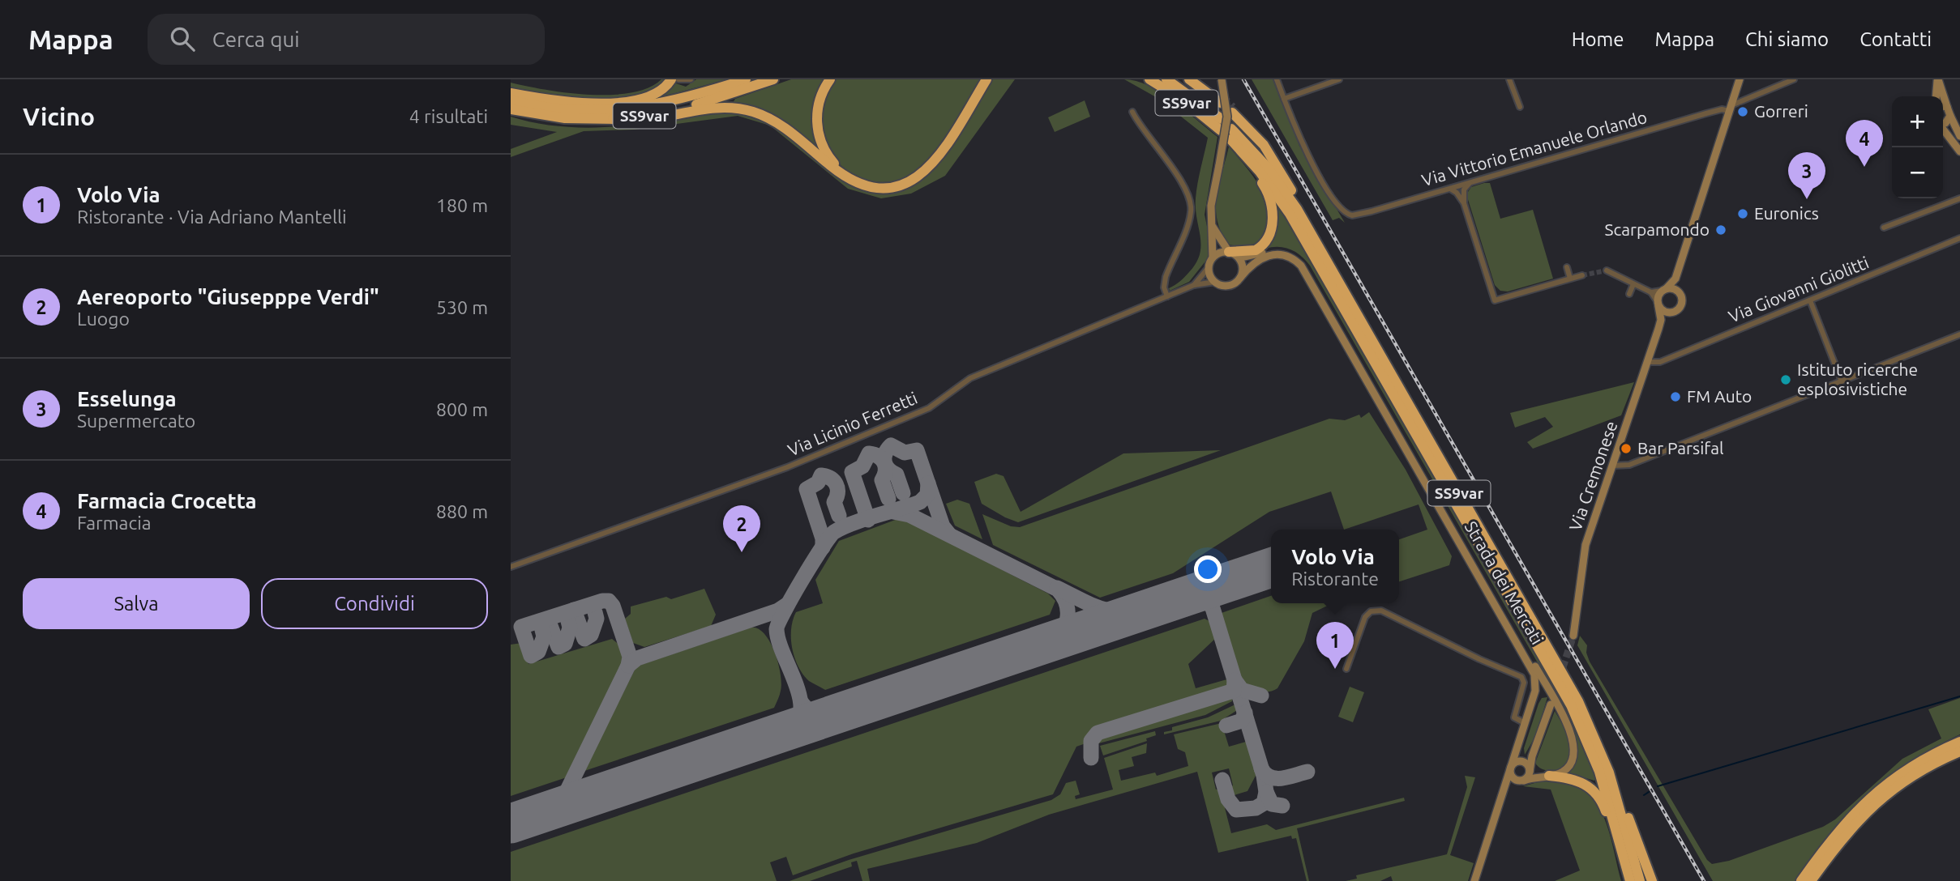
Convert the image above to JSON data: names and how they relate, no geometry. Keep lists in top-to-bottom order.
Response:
{
  "streets": {
    "highway": ["SS9var"],
    "street": [
      "Via Vittorio Emanuele Orlando",
      "Via Giovanni Giolitti",
      "Via Licinio Ferretti",
      "Via Cremonese",
      "Strada dei Mercati"
    ]
  },
  "crossings": [
    ["Via Giovanni Giolitti", "Via Cremonese"]
  ],
  "places": [
    "Gorreri",
    "Euronics",
    "Scarpamondo",
    "Istituto ricerche esplosivistiche",
    "FM Auto",
    "Bar Parsifal"
  ],
  "page": {
    "header": "Mappa",
    "search": "Cerca qui",
    "nav": [
      "Home",
      "Mappa",
      "Chi siamo",
      "Contatti"
    ],
    "heading": ["Vicino", "4 risultati"],
    "map_buttons": ["+", "−"],
    "pins": [
      "4",
      "3",
      "2",
      "1"
    ],
    "list": [
      {
        "mark": "1",
        "name": "Volo Via",
        "note": "Ristorante · Via Adriano Mantelli",
        "value": "180 m"
      },
      {
        "mark": "2",
        "name": "Aereoporto \"Giusepppe Verdi\"",
        "note": "Luogo",
        "value": "530 m"
      },
      {
        "mark": "3",
        "name": "Esselunga",
        "note": "Supermercato",
        "value": "800 m"
      },
      {
        "mark": "4",
        "name": "Farmacia Crocetta",
        "note": "Farmacia",
        "value": "880 m"
      }
    ],
    "popup": ["Volo Via", "Ristorante"],
    "buttons": ["Salva", "Condividi"]
  }
}
